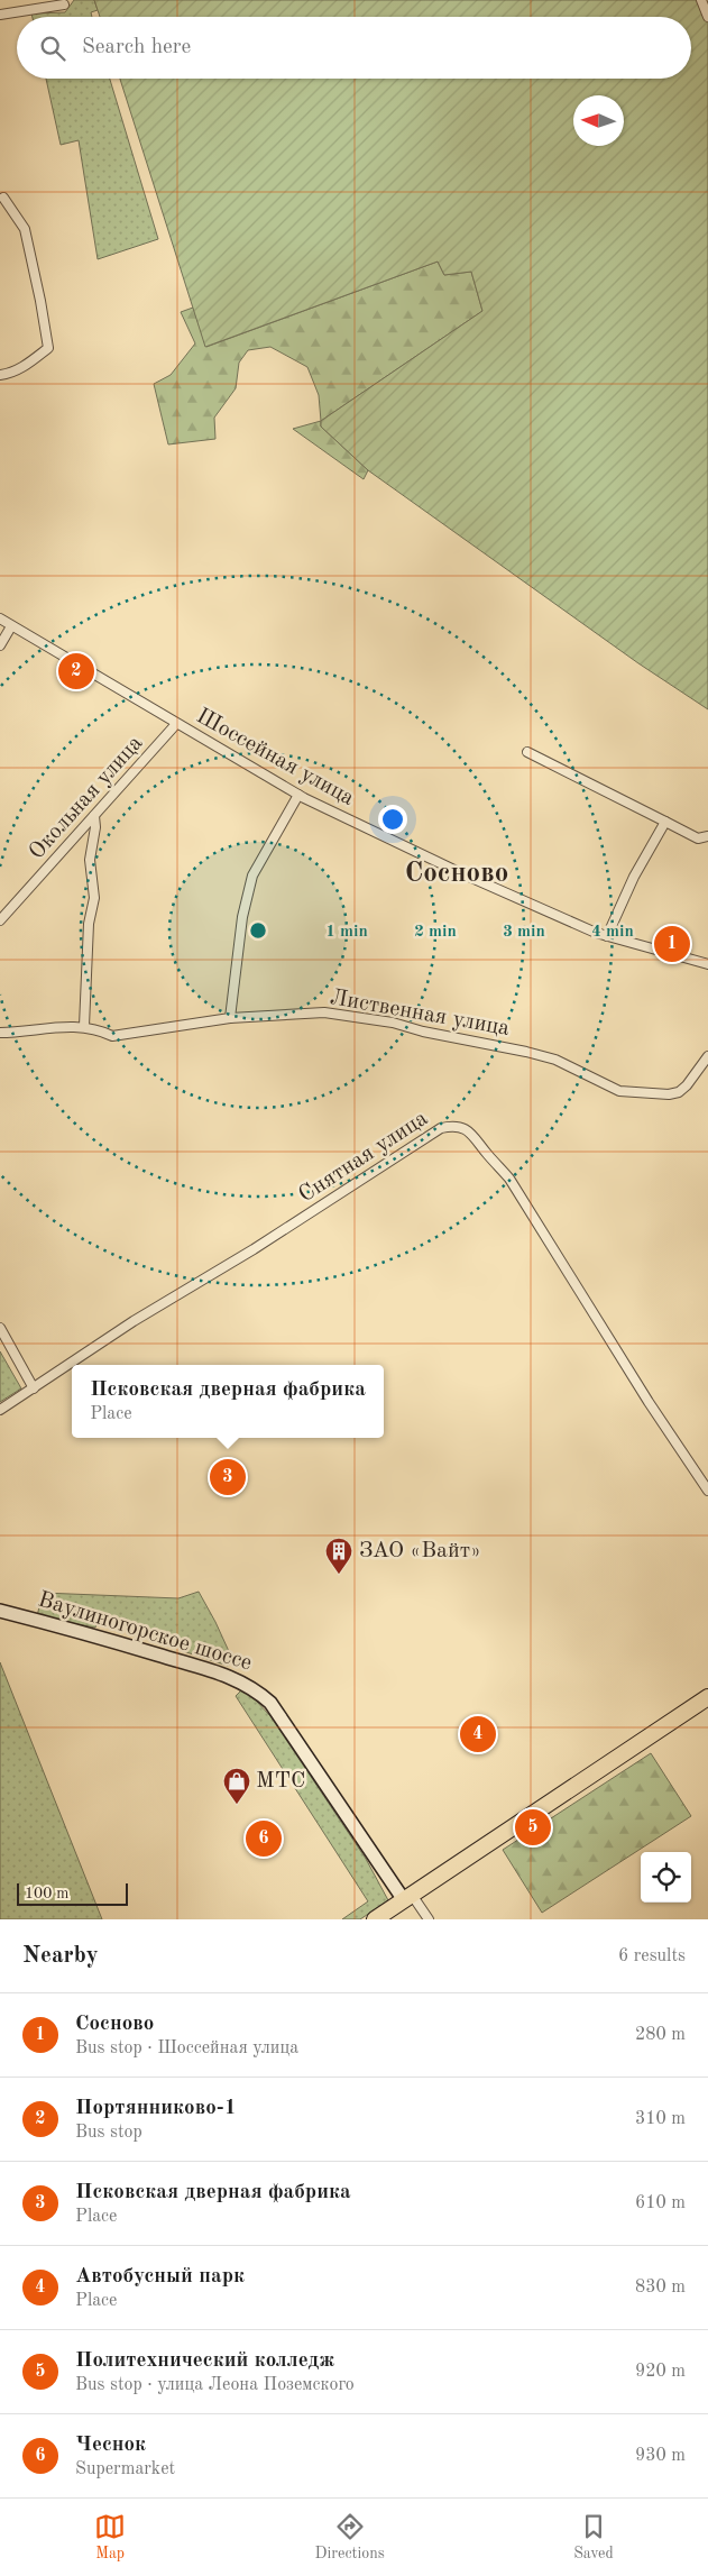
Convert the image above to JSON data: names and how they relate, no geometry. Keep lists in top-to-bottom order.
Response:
{
  "streets": {
    "street": [
      "Шоссейная улица",
      "Окольная улица",
      "Лиственная улица",
      "Снятная улица",
      "Ваулиногорское шоссе"
    ]
  },
  "crossings": [
    ["Шоссейная улица", "Окольная улица"]
  ],
  "districts": ["Сосново"],
  "places": {
    "building": ["ЗАО «Вайт»"],
    "shop": ["МТС"]
  },
  "scale_bar": "100 m",
  "north": "left",
  "page": {
    "search": "Search here",
    "pins": [
      "2",
      "1",
      "3",
      "4",
      "5",
      "6"
    ],
    "popup": ["Псковская дверная фабрика", "Place"],
    "scale": "100 m",
    "heading": ["Nearby", "6 results"],
    "list": [
      {
        "mark": "1",
        "name": "Сосново",
        "note": "Bus stop · Шоссейная улица",
        "value": "280 m"
      },
      {
        "mark": "2",
        "name": "Портянниково-1",
        "note": "Bus stop",
        "value": "310 m"
      },
      {
        "mark": "3",
        "name": "Псковская дверная фабрика",
        "note": "Place",
        "value": "610 m"
      },
      {
        "mark": "4",
        "name": "Автобусный парк",
        "note": "Place",
        "value": "830 m"
      },
      {
        "mark": "5",
        "name": "Политехнический колледж",
        "note": "Bus stop · улица Леона Поземского",
        "value": "920 m"
      },
      {
        "mark": "6",
        "name": "Чеснок",
        "note": "Supermarket",
        "value": "930 m"
      }
    ],
    "nav": ["Map", "Directions", "Saved"]
  },
  "rings": [
    "1 min",
    "2 min",
    "3 min",
    "4 min"
  ]
}
